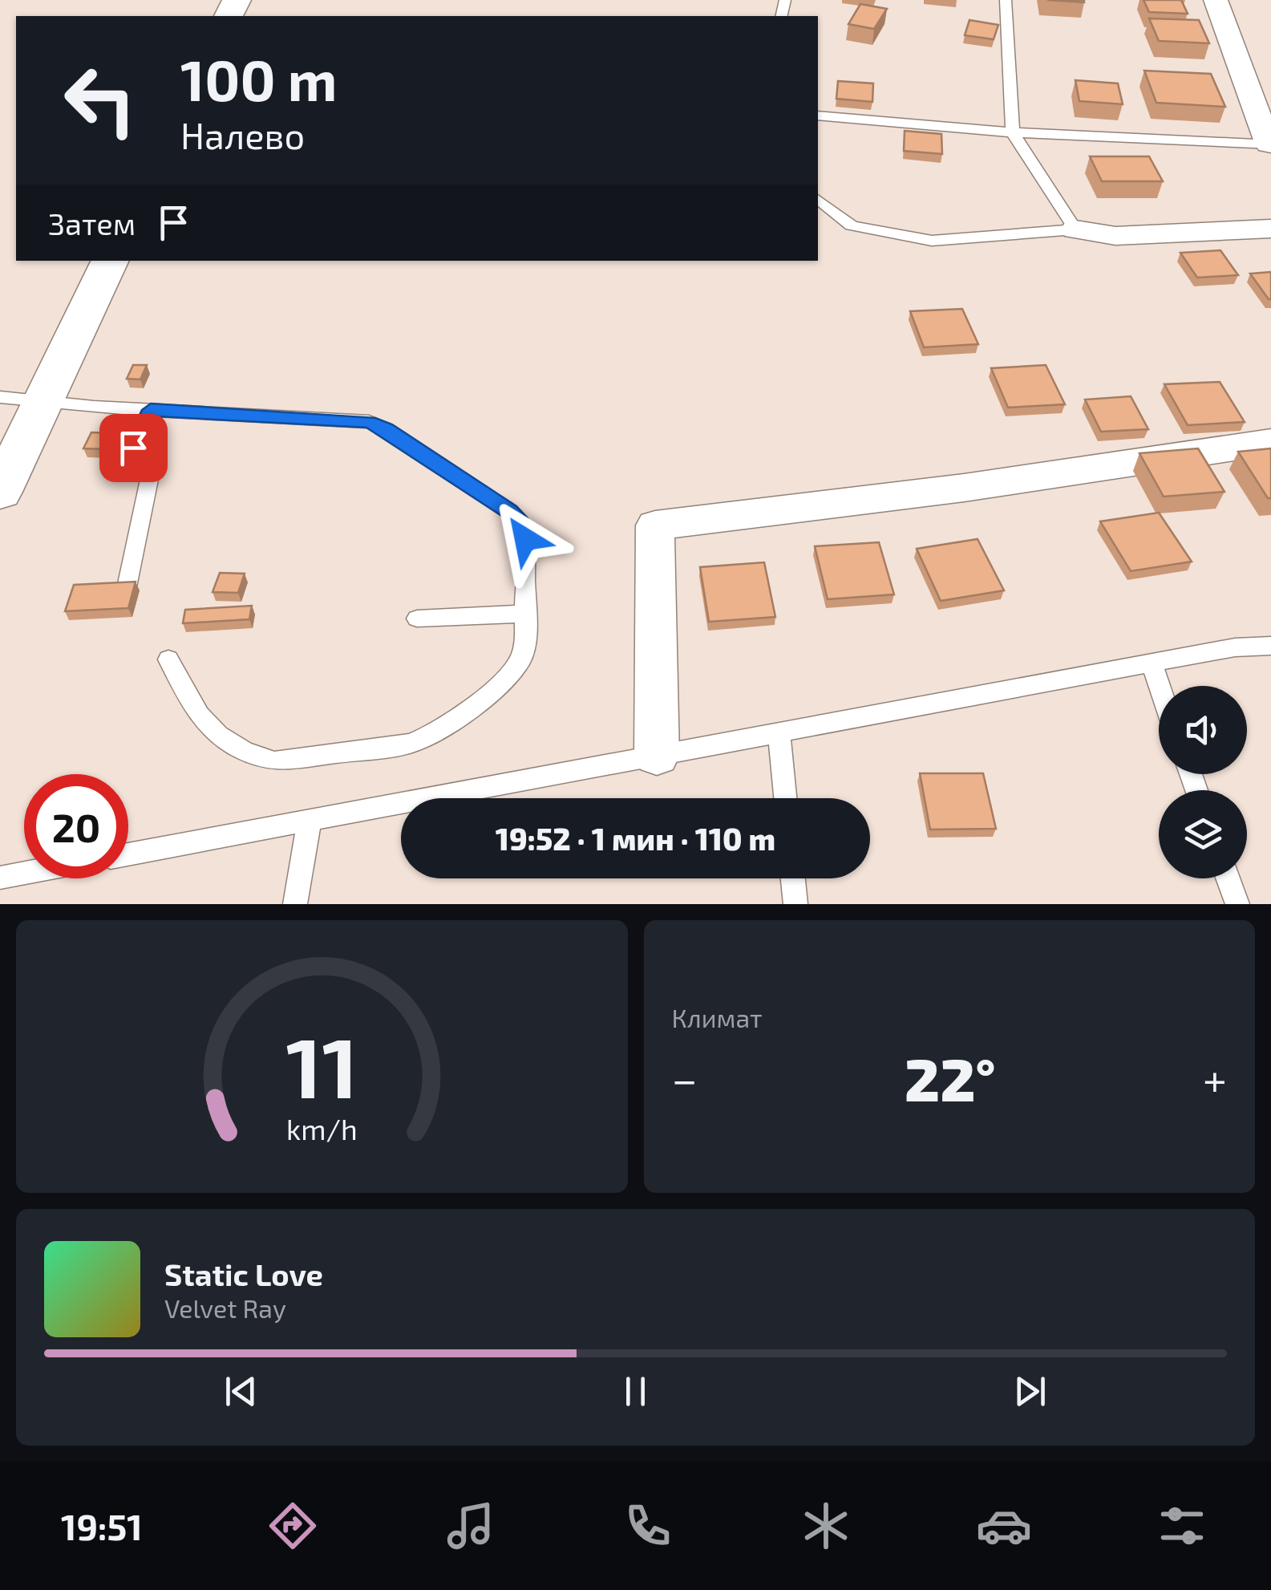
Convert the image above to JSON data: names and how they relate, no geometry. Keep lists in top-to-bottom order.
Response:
{
  "page": {
    "turn": ["100 m", "Налево"],
    "then": "Затем",
    "limit": "20",
    "trip": "19:52 · 1 мин · 110 m",
    "tile": "Климат",
    "heat": ["−", "22°", "+"],
    "song": ["Static Love", "Velvet Ray"],
    "tabs": "19:51",
    "gauge": ["11", "km/h"]
  }
}
